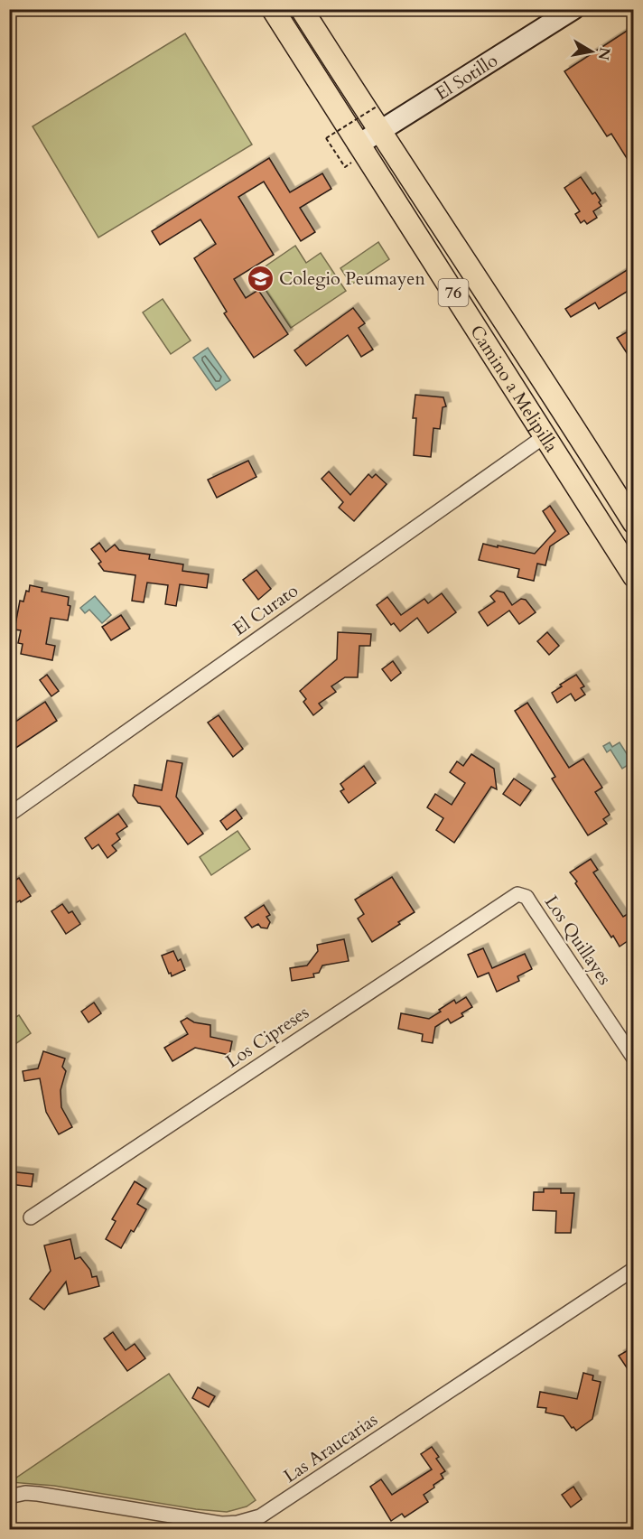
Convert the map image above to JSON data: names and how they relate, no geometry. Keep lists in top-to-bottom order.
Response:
{
  "streets": {
    "main road": ["76", "Camino a Melipilla"],
    "street": [
      "El Sotillo",
      "El Curato",
      "Los Quillayes",
      "Los Cipreses",
      "Las Araucarias"
    ]
  },
  "crossings": [
    ["El Sotillo", "Camino a Melipilla"],
    ["Camino a Melipilla", "El Curato"],
    ["Los Quillayes", "Los Cipreses"]
  ],
  "places": {
    "school or university": ["Colegio Peumayen"]
  },
  "north": "right"
}
